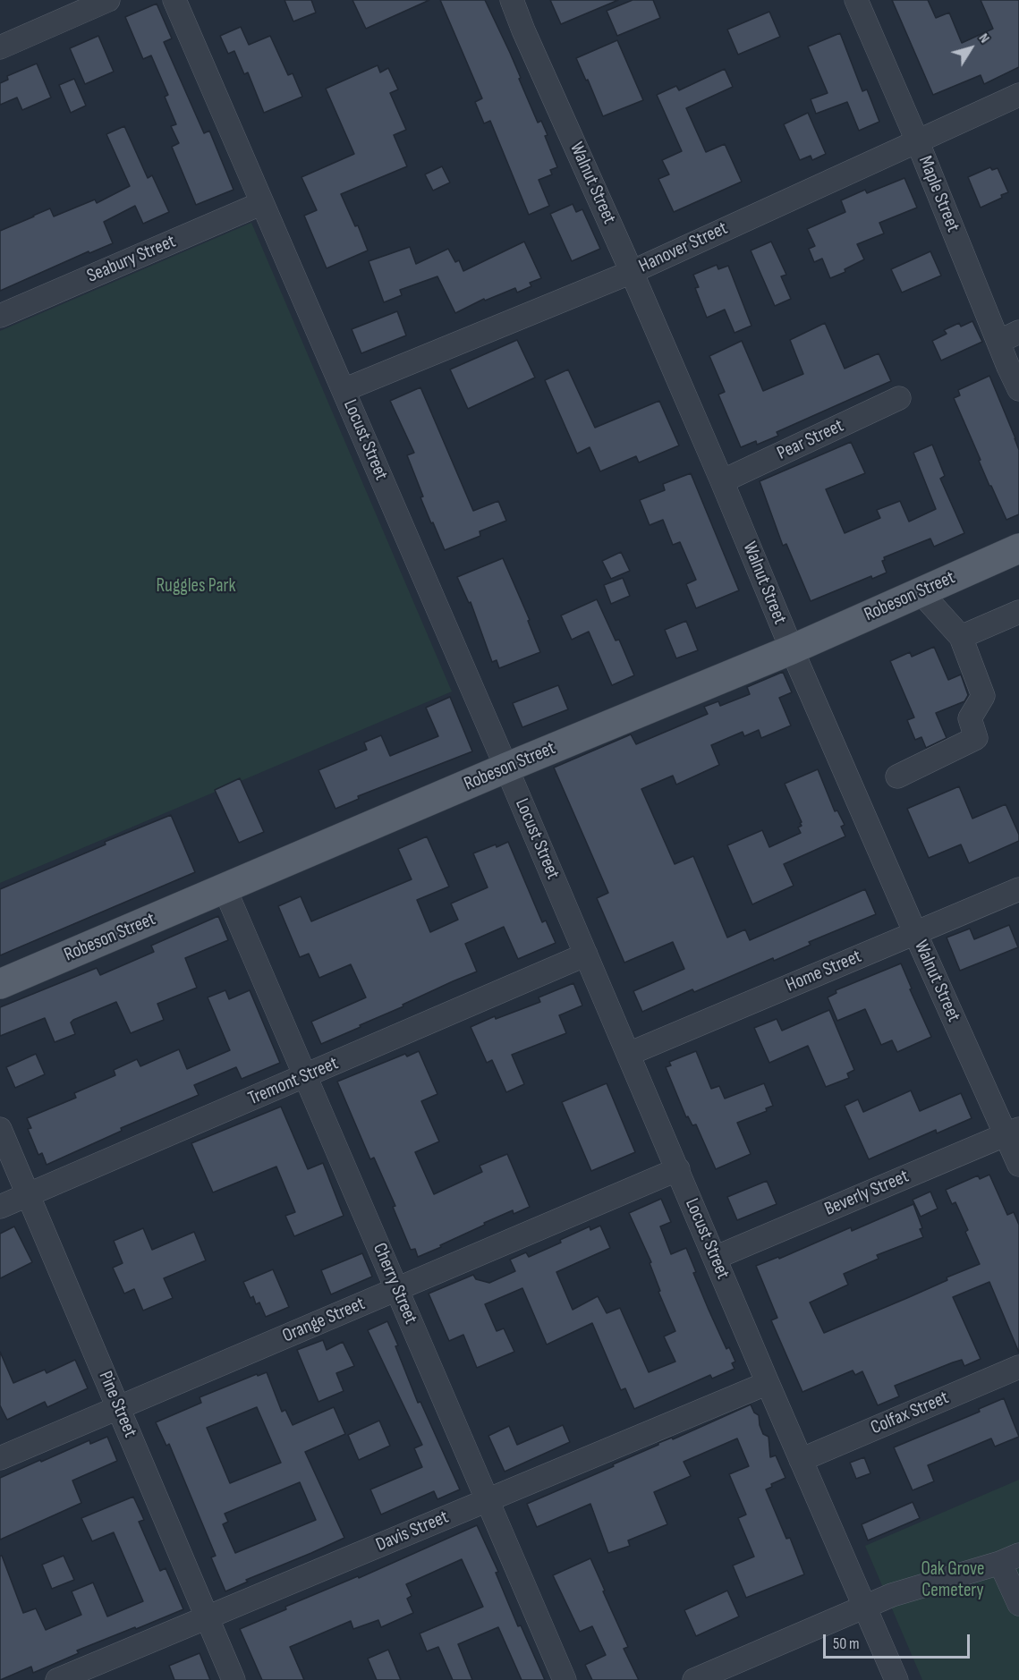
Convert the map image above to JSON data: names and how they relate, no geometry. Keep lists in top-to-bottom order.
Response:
{
  "streets": {
    "main road": ["Robeson Street"],
    "street": [
      "Walnut Street",
      "Maple Street",
      "Hanover Street",
      "Seabury Street",
      "Locust Street",
      "Pear Street",
      "Home Street",
      "Tremont Street",
      "Beverly Street",
      "Cherry Street",
      "Orange Street",
      "Pine Street",
      "Colfax Street",
      "Davis Street"
    ]
  },
  "crossings": [
    ["Walnut Street", "Hanover Street"],
    ["Walnut Street", "Pear Street"],
    ["Walnut Street", "Robeson Street"],
    ["Walnut Street", "Home Street"],
    ["Walnut Street", "Beverly Street"],
    ["Maple Street", "Hanover Street"],
    ["Hanover Street", "Locust Street"],
    ["Seabury Street", "Locust Street"],
    ["Locust Street", "Robeson Street"],
    ["Locust Street", "Home Street"],
    ["Locust Street", "Tremont Street"],
    ["Locust Street", "Beverly Street"],
    ["Locust Street", "Orange Street"],
    ["Locust Street", "Colfax Street"],
    ["Locust Street", "Davis Street"],
    ["Robeson Street", "Cherry Street"],
    ["Tremont Street", "Cherry Street"],
    ["Tremont Street", "Pine Street"],
    ["Cherry Street", "Orange Street"],
    ["Cherry Street", "Davis Street"],
    ["Orange Street", "Pine Street"],
    ["Pine Street", "Davis Street"]
  ],
  "parks": ["Ruggles Park", "Oak Grove Cemetery"],
  "scale_bar": "50 m",
  "north": "top right"
}
